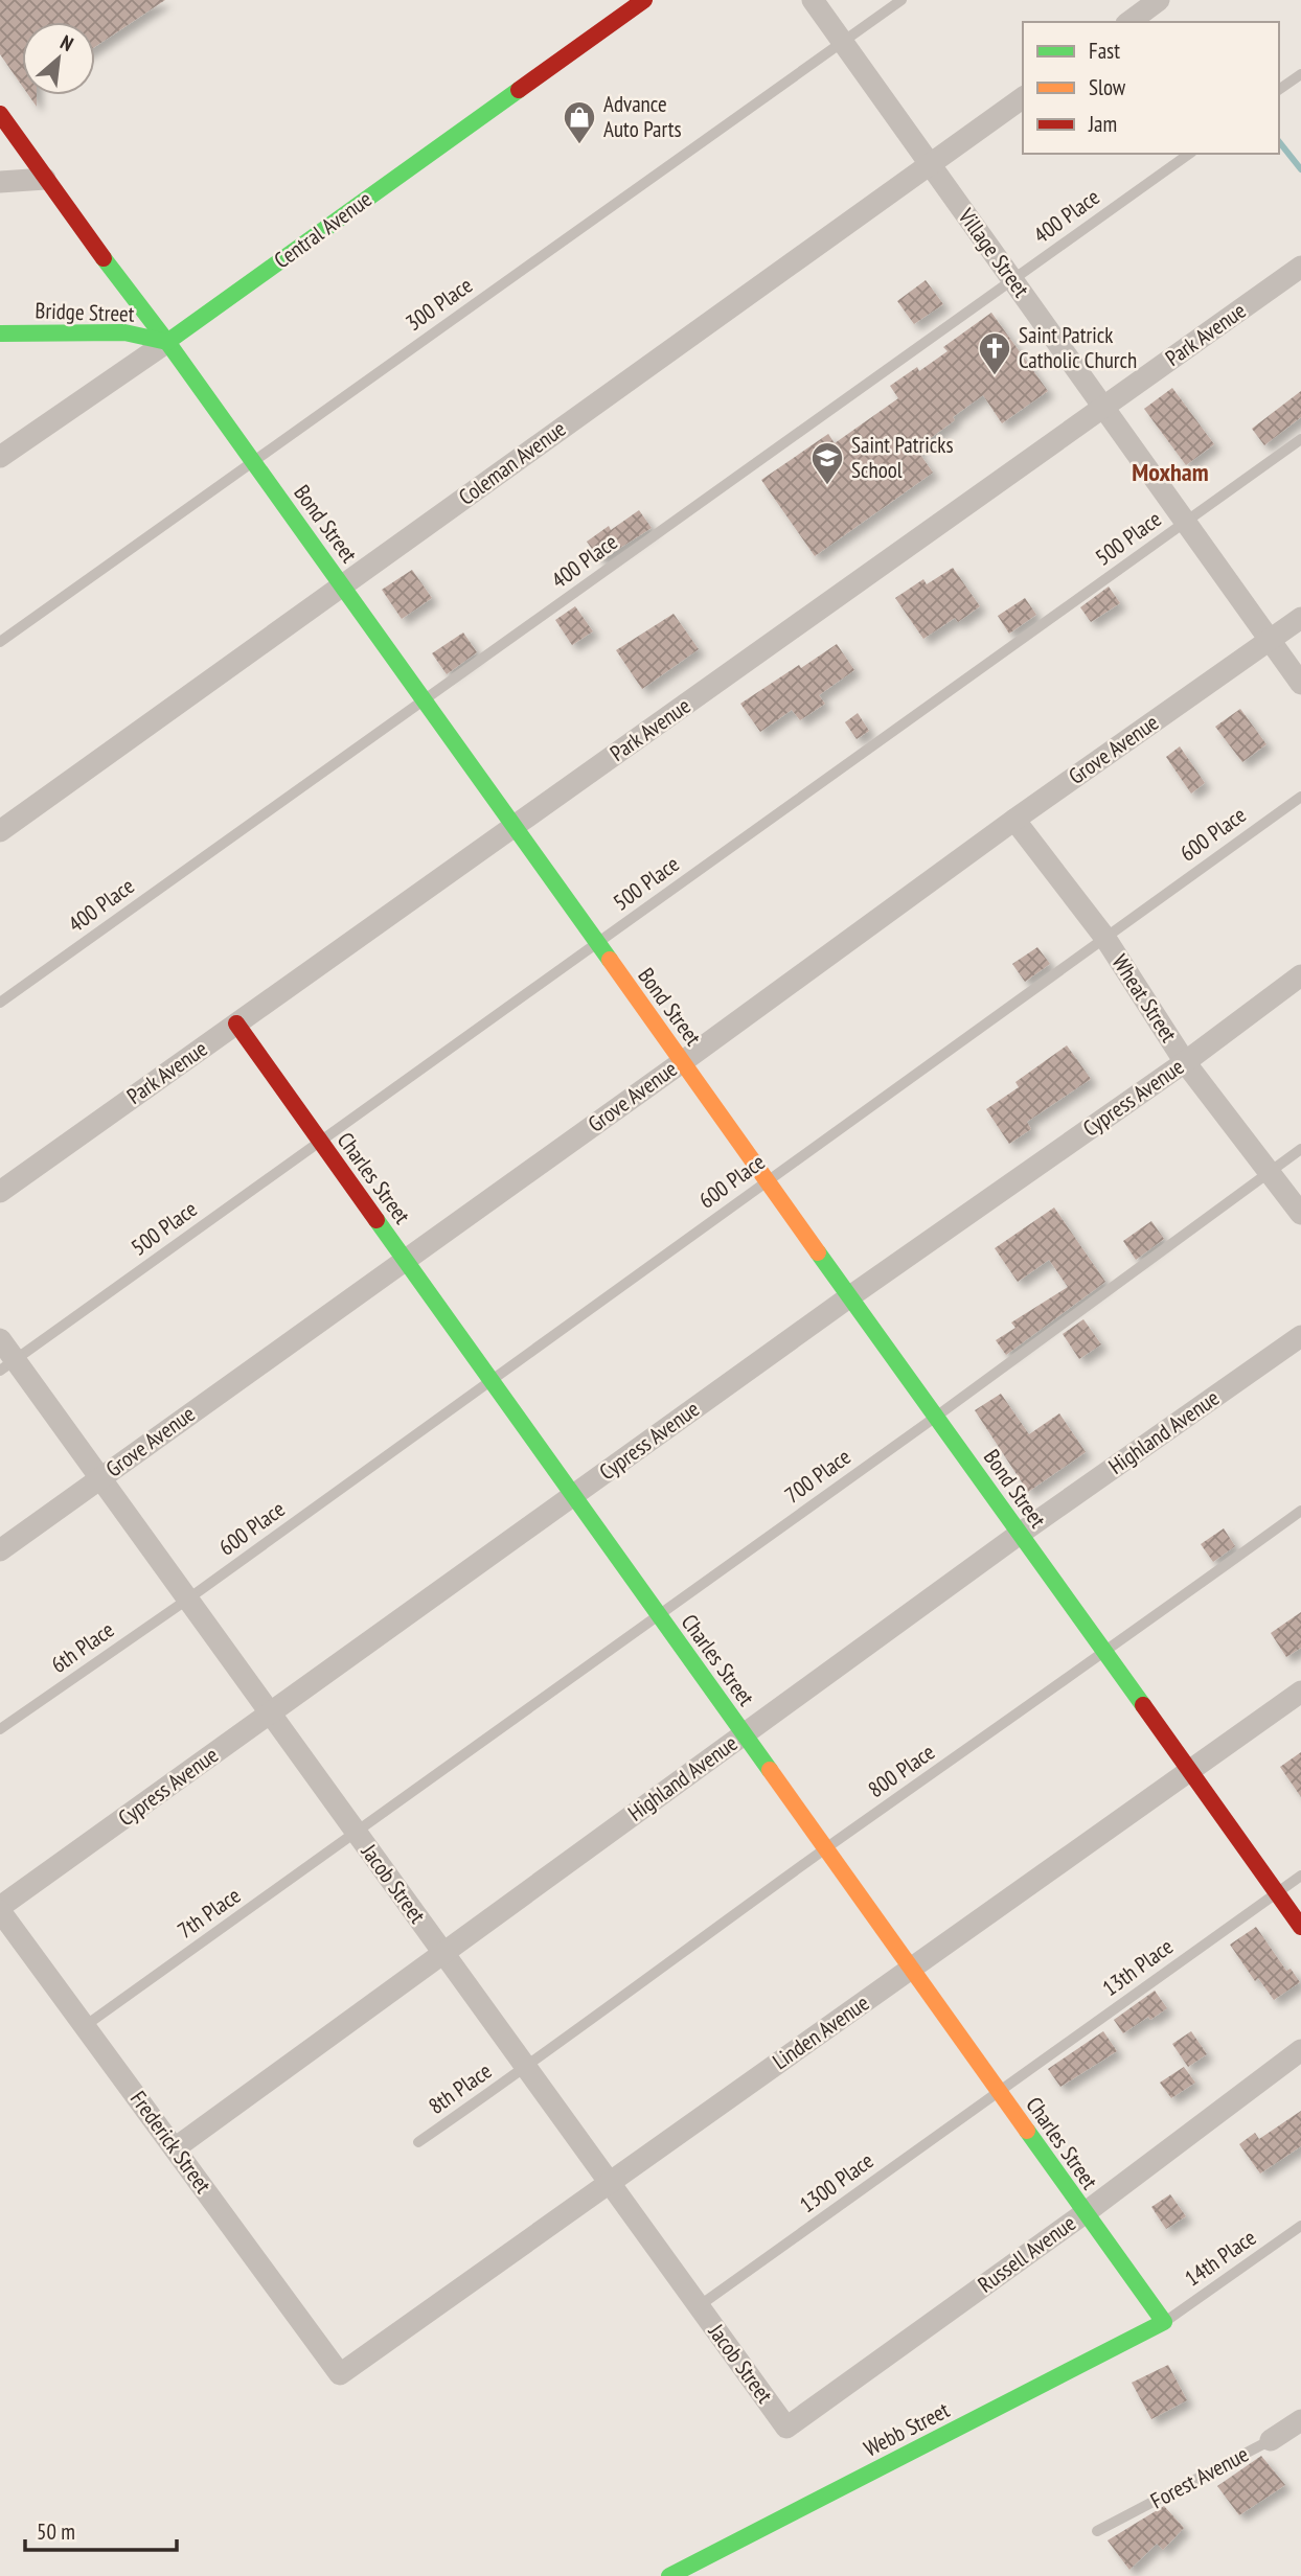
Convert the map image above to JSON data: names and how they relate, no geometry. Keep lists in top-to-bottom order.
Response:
{
  "streets": {
    "street": [
      "Central Avenue",
      "Village Street",
      "Bridge Street",
      "Park Avenue",
      "Coleman Avenue",
      "Bond Street",
      "Grove Avenue",
      "Wheat Street",
      "Cypress Avenue",
      "Charles Street",
      "Highland Avenue",
      "Jacob Street",
      "Linden Avenue",
      "Frederick Street",
      "Russell Avenue",
      "Webb Street",
      "Forest Avenue"
    ],
    "lane": [
      "400 Place",
      "300 Place",
      "500 Place",
      "600 Place",
      "700 Place",
      "6th Place",
      "800 Place",
      "7th Place",
      "13th Place",
      "8th Place",
      "1300 Place",
      "14th Place"
    ]
  },
  "crossings": [
    ["400 Place", "Village Street"],
    ["400 Place", "Bond Street"],
    ["Central Avenue", "Bridge Street"],
    ["Central Avenue", "Bond Street"],
    ["Village Street", "300 Place"],
    ["Village Street", "Park Avenue"],
    ["Village Street", "Coleman Avenue"],
    ["Village Street", "500 Place"],
    ["Village Street", "Grove Avenue"],
    ["300 Place", "Bond Street"],
    ["Bridge Street", "Bond Street"],
    ["Park Avenue", "Bond Street"],
    ["Park Avenue", "Charles Street"],
    ["Coleman Avenue", "Bond Street"],
    ["Bond Street", "500 Place"],
    ["Bond Street", "Grove Avenue"],
    ["Bond Street", "600 Place"],
    ["Bond Street", "Cypress Avenue"],
    ["Bond Street", "Highland Avenue"],
    ["Bond Street", "700 Place"],
    ["Bond Street", "800 Place"],
    ["Bond Street", "13th Place"],
    ["Bond Street", "Linden Avenue"],
    ["500 Place", "Charles Street"],
    ["500 Place", "Jacob Street"],
    ["Grove Avenue", "Wheat Street"],
    ["Grove Avenue", "Charles Street"],
    ["Grove Avenue", "Jacob Street"],
    ["600 Place", "Wheat Street"],
    ["600 Place", "Charles Street"],
    ["600 Place", "6th Place"],
    ["600 Place", "Jacob Street"],
    ["Wheat Street", "Cypress Avenue"],
    ["Wheat Street", "700 Place"],
    ["Cypress Avenue", "Charles Street"],
    ["Cypress Avenue", "Jacob Street"],
    ["Cypress Avenue", "Frederick Street"],
    ["Charles Street", "Highland Avenue"],
    ["Charles Street", "700 Place"],
    ["Charles Street", "800 Place"],
    ["Charles Street", "13th Place"],
    ["Charles Street", "Linden Avenue"],
    ["Charles Street", "1300 Place"],
    ["Charles Street", "Russell Avenue"],
    ["Charles Street", "14th Place"],
    ["Charles Street", "Webb Street"],
    ["Highland Avenue", "Jacob Street"],
    ["Highland Avenue", "Frederick Street"],
    ["700 Place", "Jacob Street"],
    ["700 Place", "7th Place"],
    ["6th Place", "Jacob Street"],
    ["800 Place", "Jacob Street"],
    ["800 Place", "8th Place"],
    ["Jacob Street", "7th Place"],
    ["Jacob Street", "Linden Avenue"],
    ["Jacob Street", "8th Place"],
    ["Jacob Street", "1300 Place"],
    ["Jacob Street", "Russell Avenue"],
    ["7th Place", "Frederick Street"],
    ["13th Place", "1300 Place"],
    ["Linden Avenue", "Frederick Street"],
    ["14th Place", "Webb Street"]
  ],
  "districts": ["Moxham"],
  "places": {
    "shop": ["Advance Auto Parts"],
    "church": ["Saint Patrick Catholic Church"],
    "school or university": ["Saint Patricks School"]
  },
  "legend": ["Fast", "Slow", "Jam"],
  "scale_bar": "50 m",
  "north": "top right"
}
